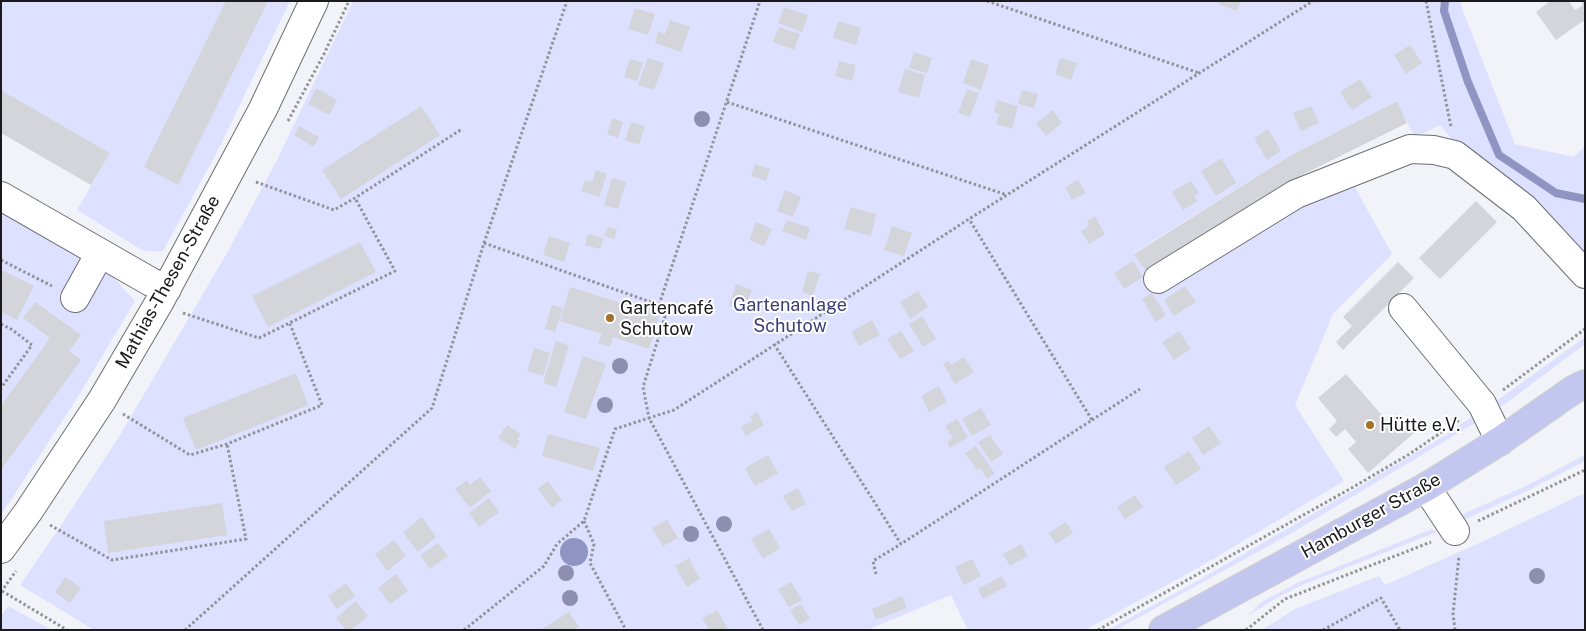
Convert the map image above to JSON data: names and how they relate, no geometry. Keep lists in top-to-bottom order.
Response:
{
  "streets": {
    "main road": ["Hamburger Straße"],
    "street": ["Mathias-Thesen-Straße"]
  },
  "parks": ["Gartenanlage Schutow"],
  "places": ["Gartencafé Schutow", "Hütte e.V."]
}
